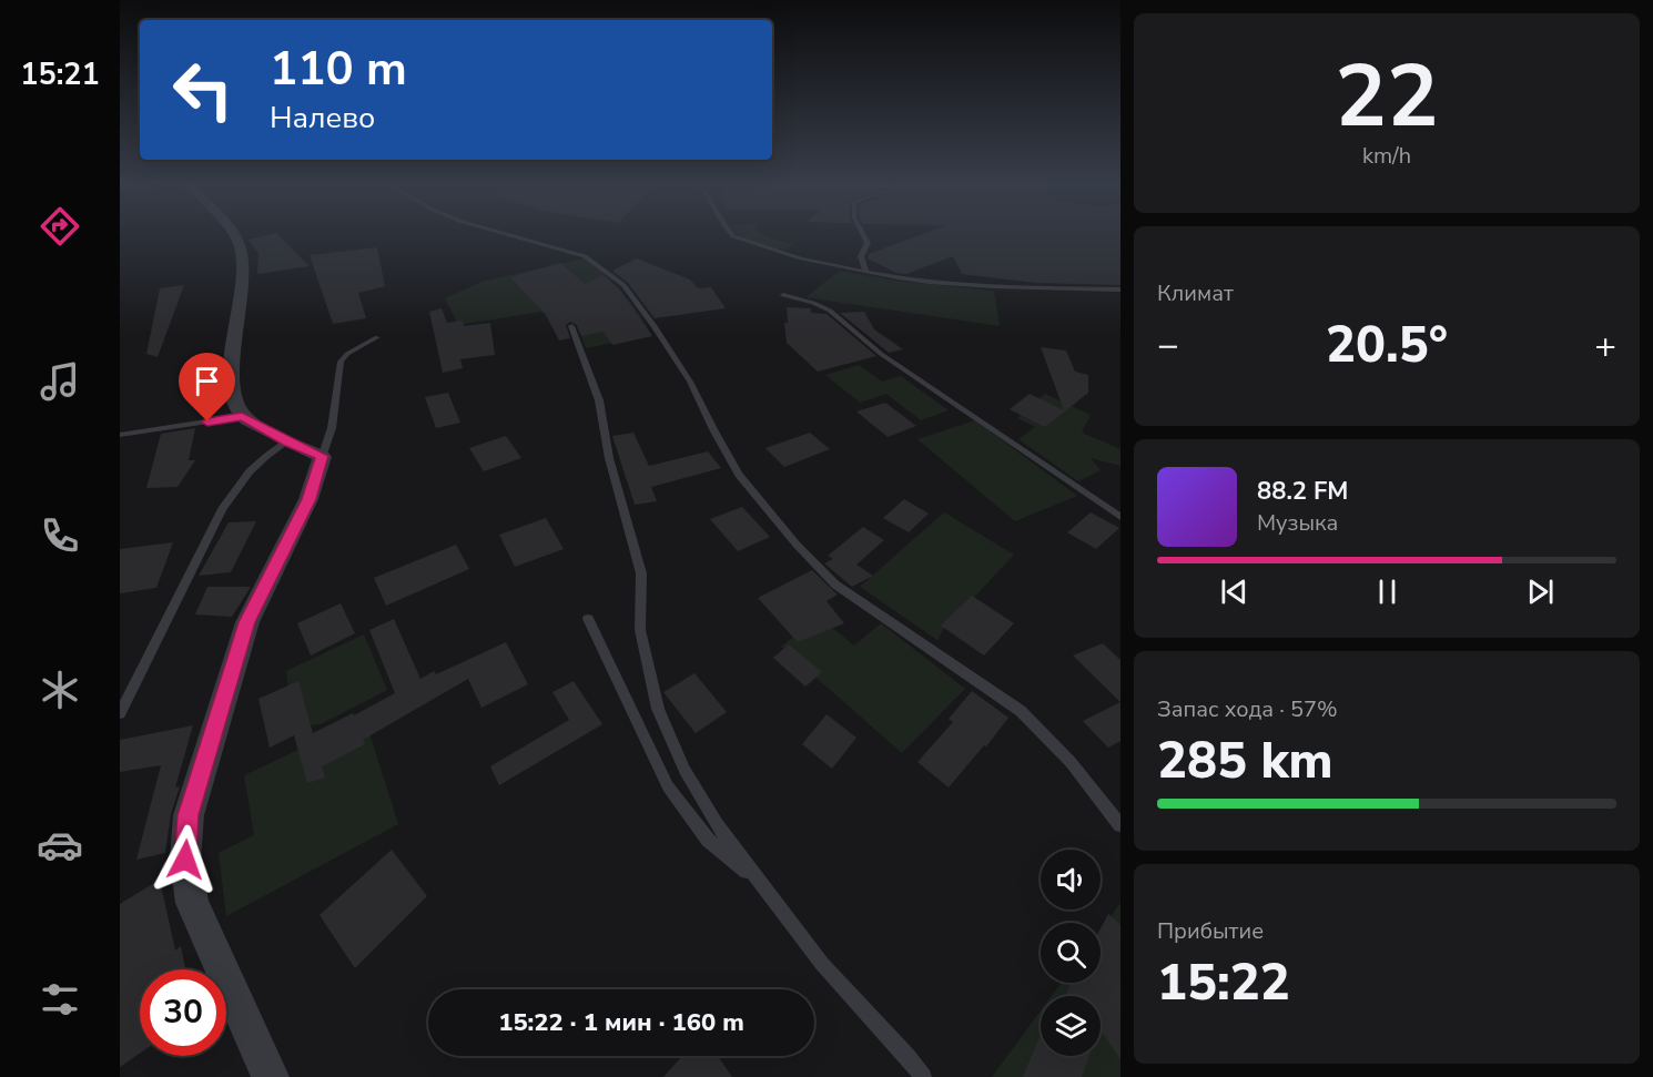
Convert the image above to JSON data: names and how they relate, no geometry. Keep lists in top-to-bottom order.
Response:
{
  "page": {
    "tabs": "15:21",
    "tile": [
      ["22", "km/h"],
      "Климат",
      ["Запас хода · 57%", "285 km"],
      ["Прибытие", "15:22"]
    ],
    "turn": ["110 m", "Налево"],
    "heat": ["−", "20.5°", "+"],
    "song": ["88.2 FM", "Музыка"],
    "limit": "30",
    "trip": "15:22 · 1 мин · 160 m"
  }
}
